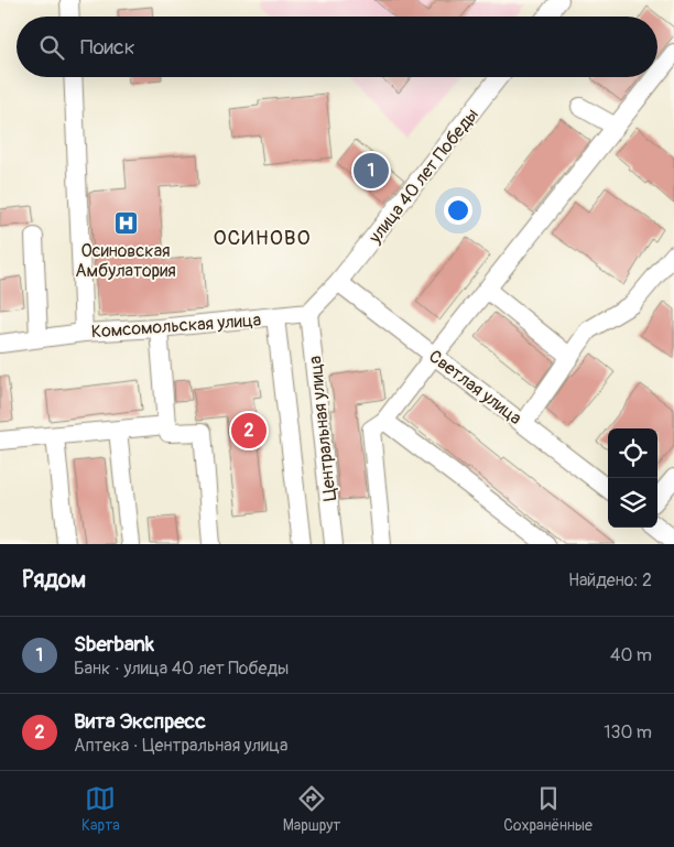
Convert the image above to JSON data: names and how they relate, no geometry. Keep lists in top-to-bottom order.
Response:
{
  "streets": {
    "street": [
      "улица 40 лет Победы",
      "Комсомольская улица",
      "Светлая улица",
      "Центральная улица"
    ]
  },
  "crossings": [
    ["улица 40 лет Победы", "Светлая улица"],
    ["Комсомольская улица", "Центральная улица"]
  ],
  "districts": ["ОСИНОВО"],
  "places": {
    "hospital": ["Осиновская Амбулатория"]
  },
  "page": {
    "search": "Поиск",
    "pins": ["1", "2"],
    "heading": ["Рядом", "Найдено: 2"],
    "list": [
      {
        "mark": "1",
        "name": "Sberbank",
        "note": "Банк · улица 40 лет Победы",
        "value": "40 m"
      },
      {
        "mark": "2",
        "name": "Вита Экспресс",
        "note": "Аптека · Центральная улица",
        "value": "130 m"
      }
    ],
    "nav": ["Карта", "Маршрут", "Сохранённые"]
  }
}
